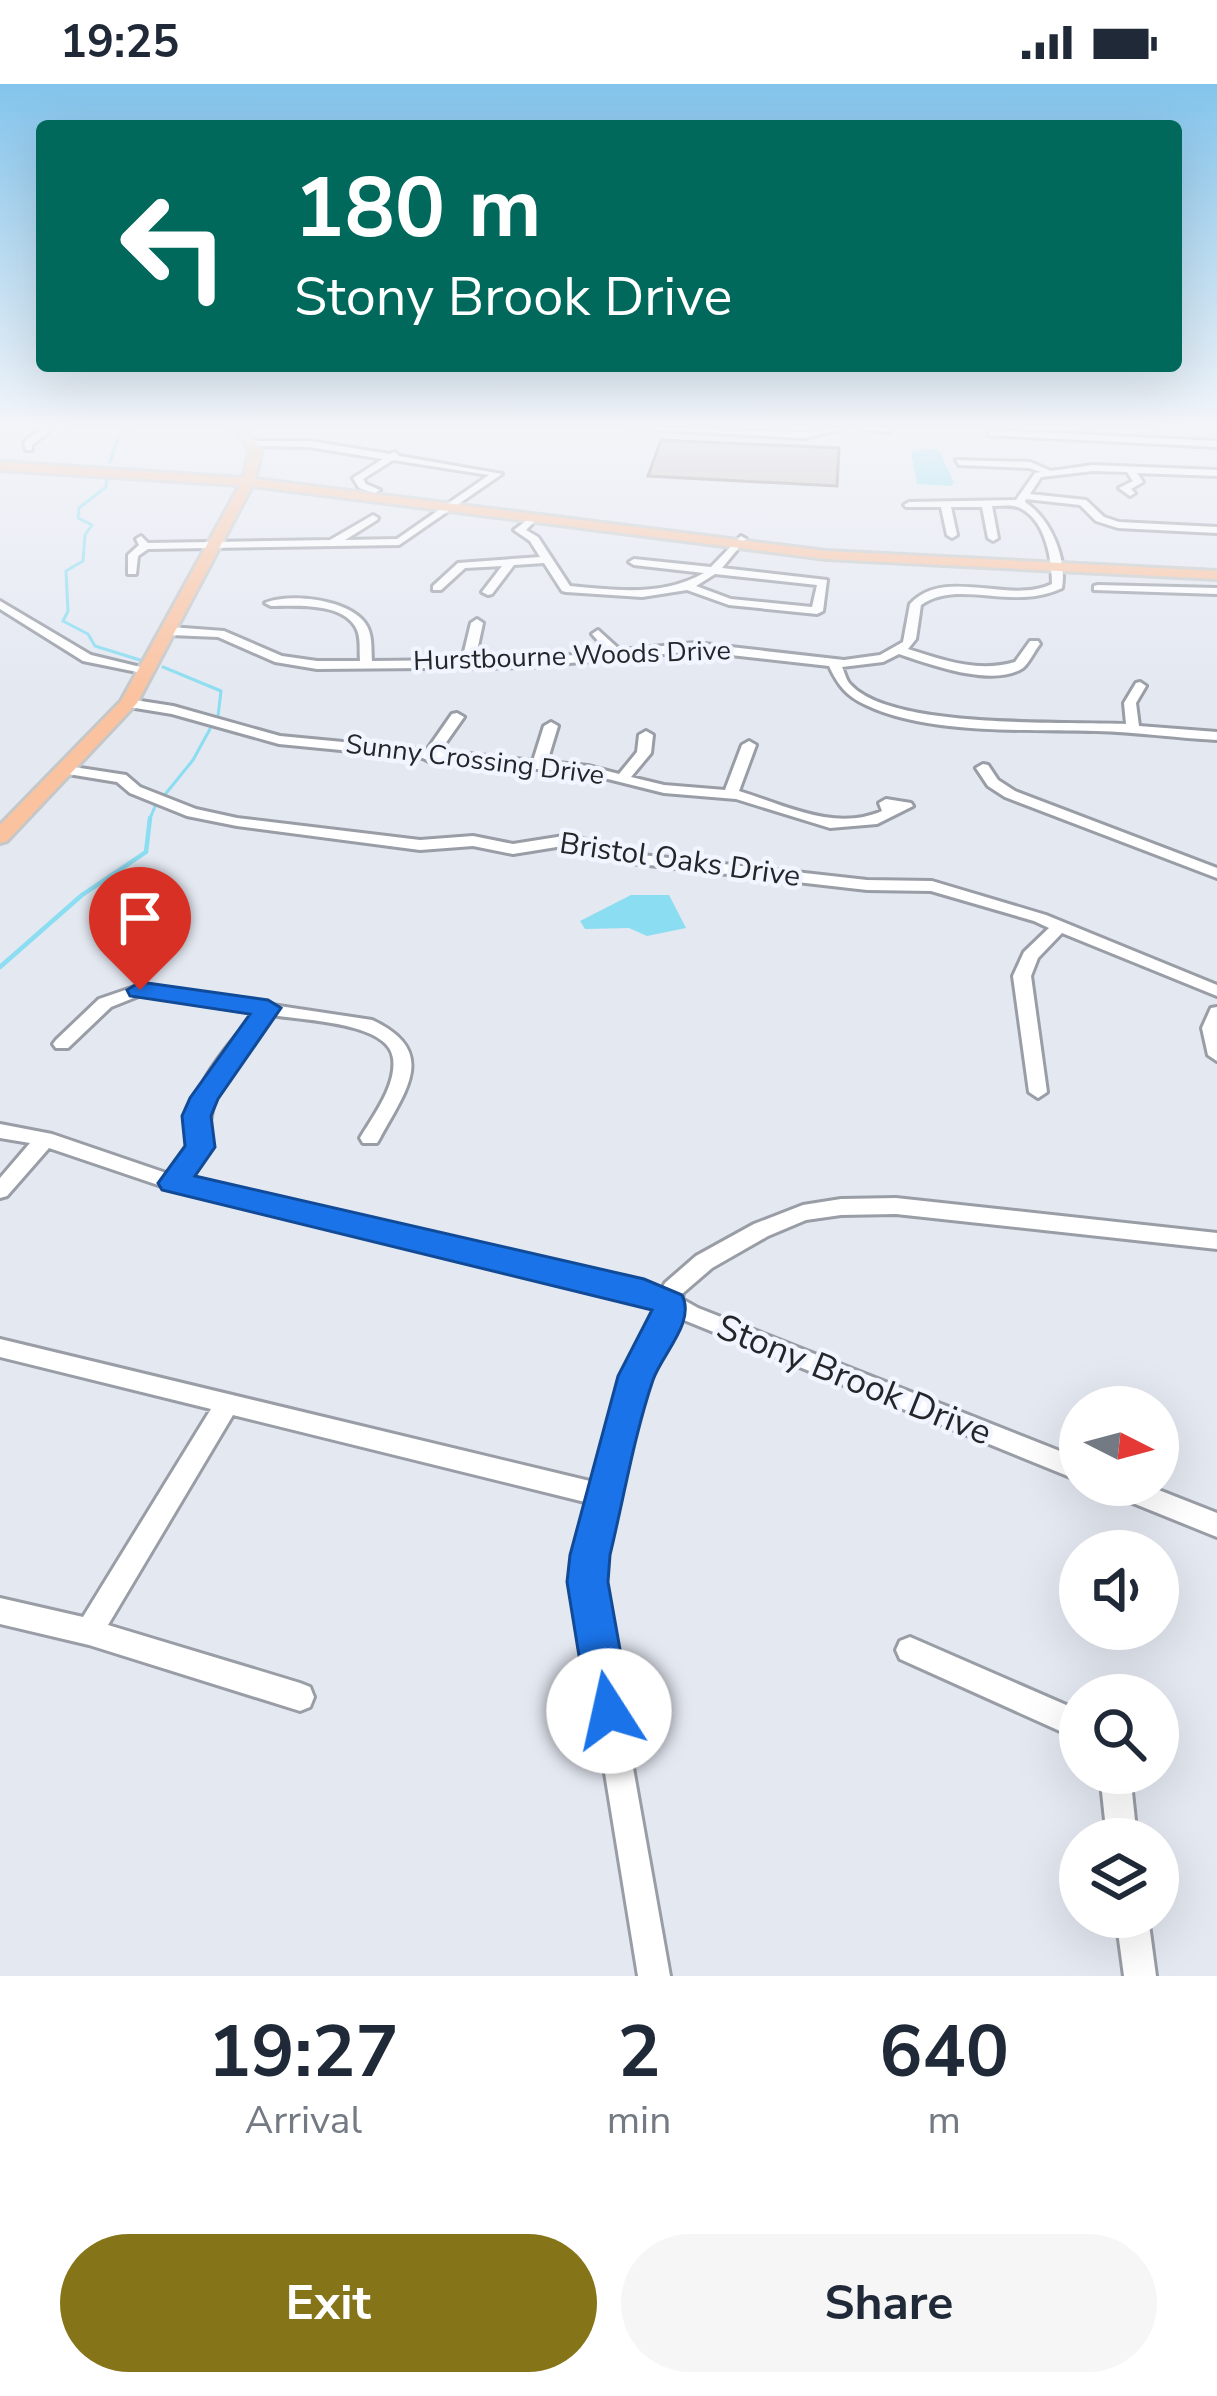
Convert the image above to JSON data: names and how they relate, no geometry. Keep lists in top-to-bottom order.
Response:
{
  "streets": {
    "street": [
      "Hurstbourne Woods Drive",
      "Sunny Crossing Drive",
      "Bristol Oaks Drive",
      "Stony Brook Drive"
    ]
  },
  "north": "right",
  "page": {
    "status": "19:25",
    "turn": ["180 m", "Stony Brook Drive"],
    "eta": [
      "19:27",
      "Arrival",
      "2",
      "min",
      "640",
      "m"
    ],
    "buttons": ["Exit", "Share"]
  }
}
